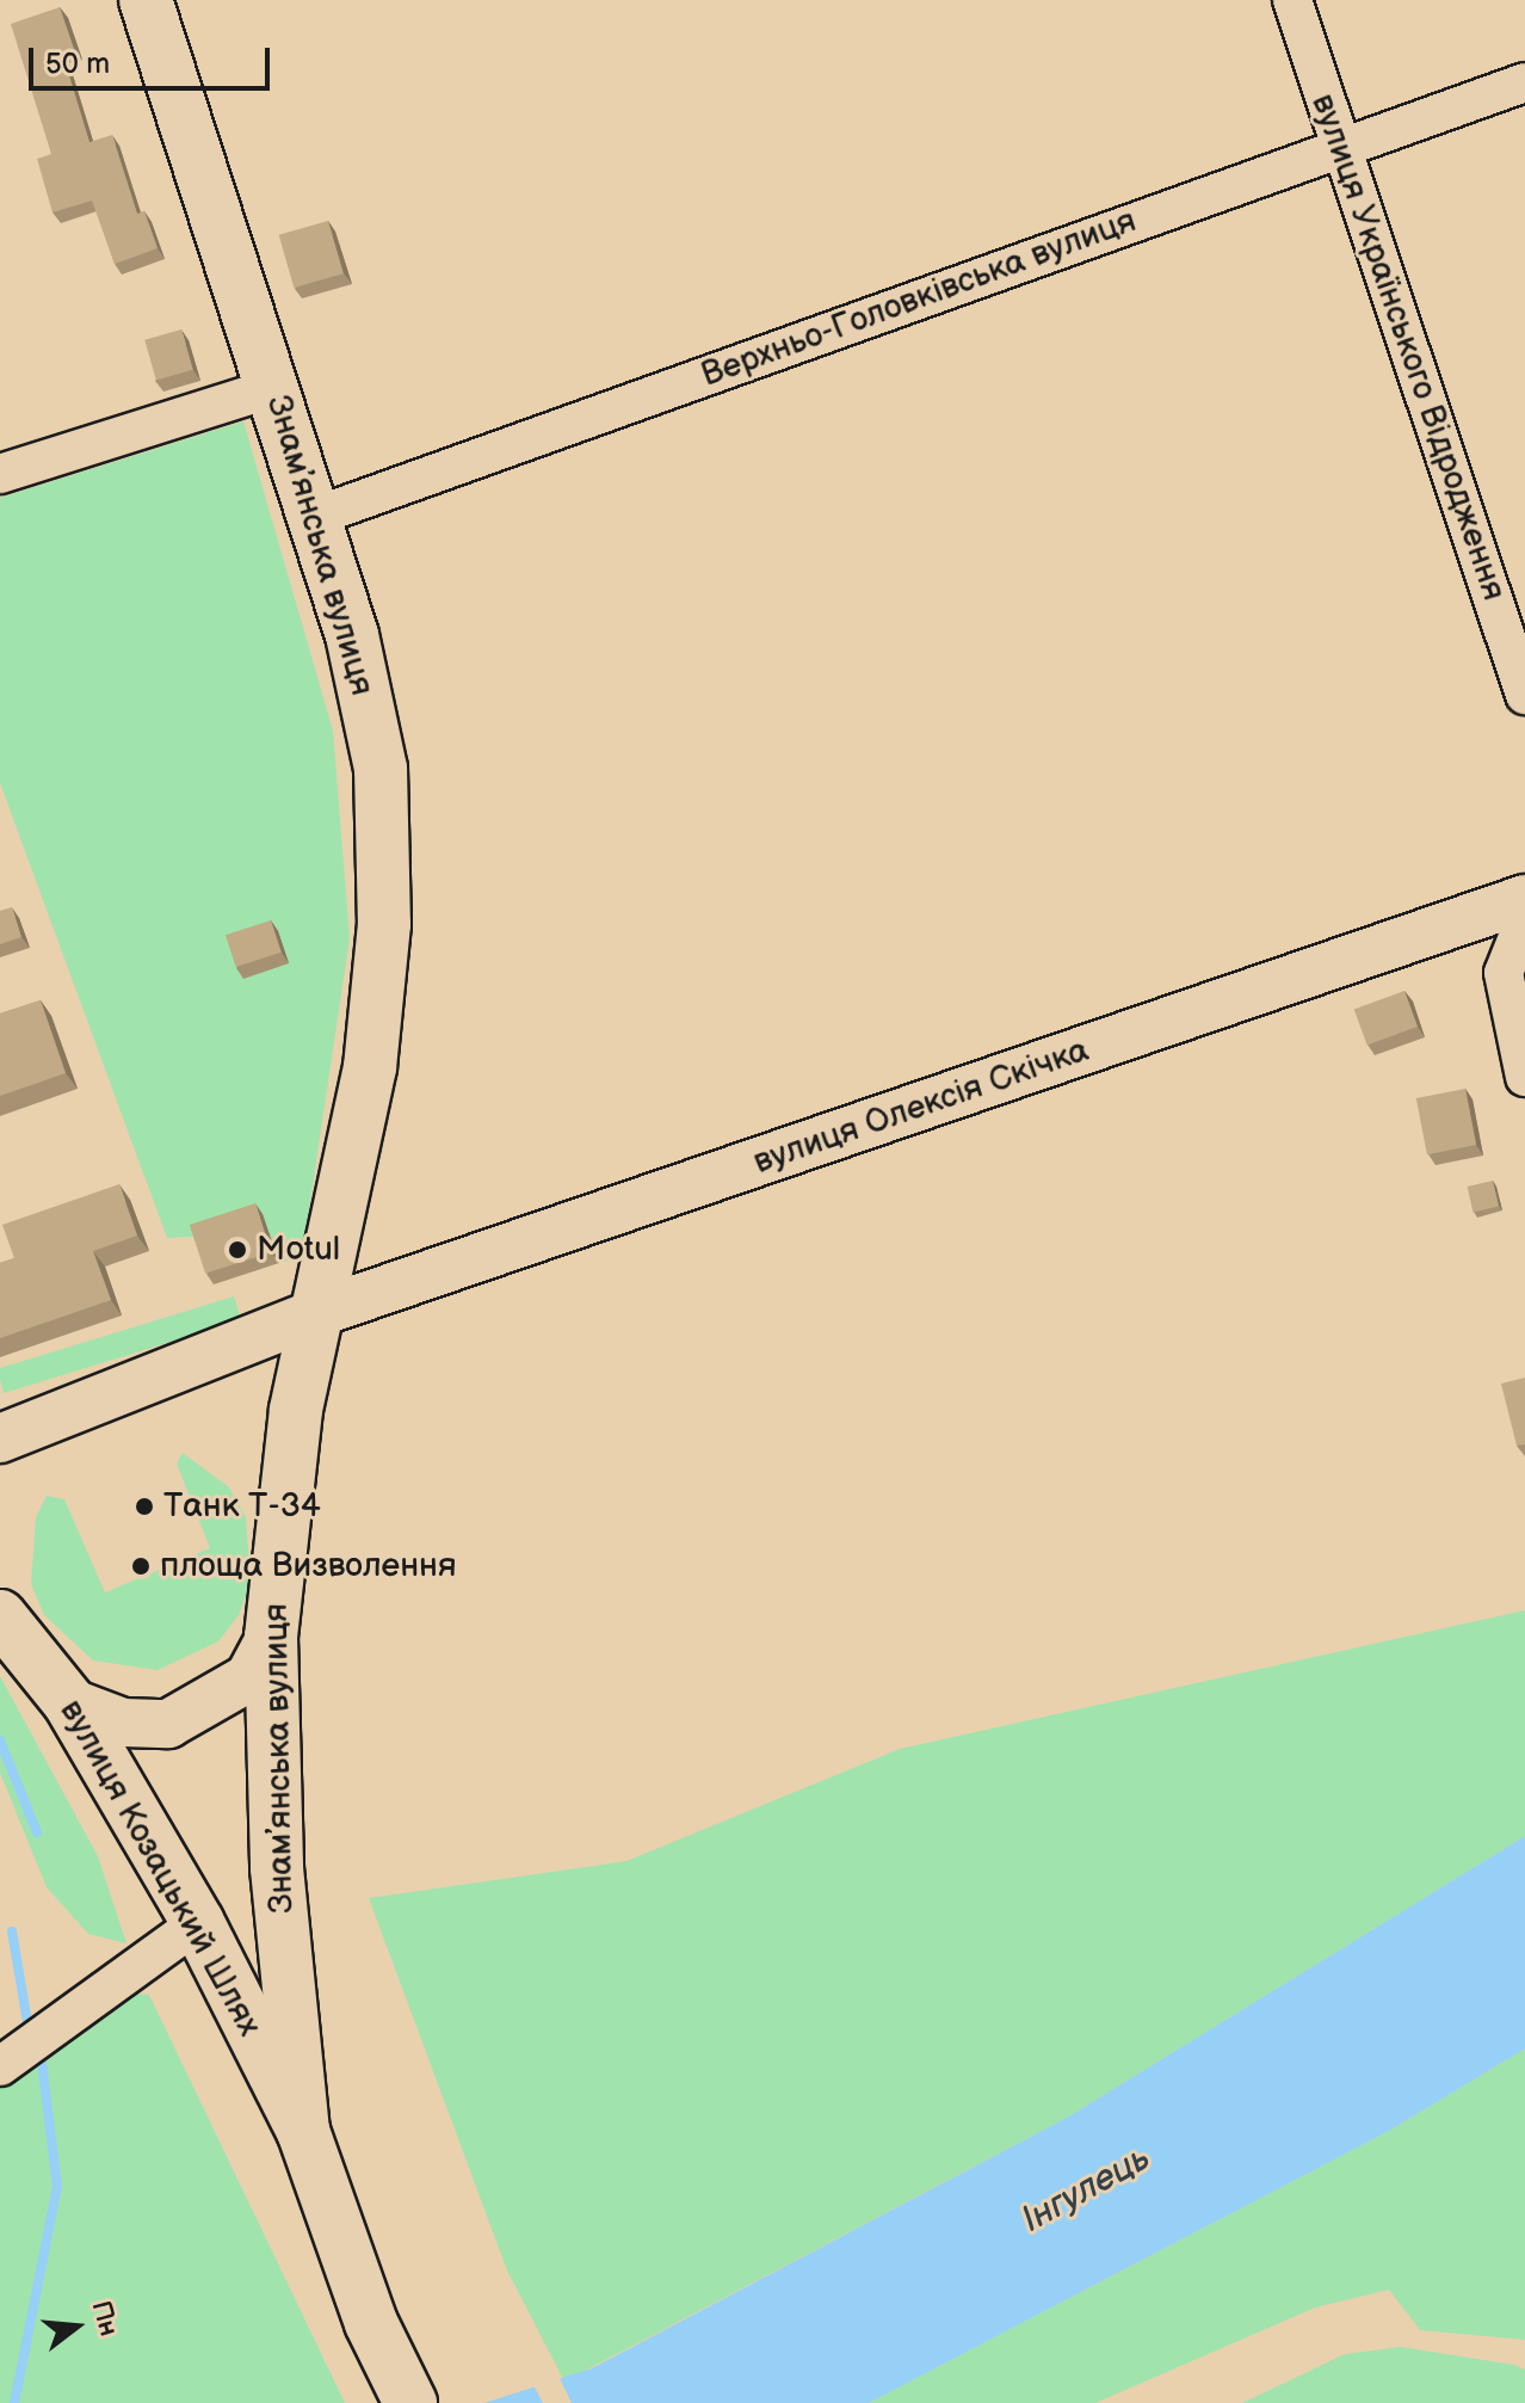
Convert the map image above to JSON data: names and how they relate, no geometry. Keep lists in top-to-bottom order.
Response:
{
  "streets": {
    "main road": ["Знамʼянська вулиця", "вулиця Козацький Шлях"],
    "street": ["Верхньо-Головківська вулиця", "вулиця Українського Відродження", "вулиця Олексія Скічка"]
  },
  "crossings": [
    ["Верхньо-Головківська вулиця", "вулиця Українського Відродження"],
    ["Верхньо-Головківська вулиця", "Знамʼянська вулиця"],
    ["Знамʼянська вулиця", "вулиця Олексія Скічка"],
    ["Знамʼянська вулиця", "вулиця Козацький Шлях"]
  ],
  "water": ["Інгулець"],
  "places": ["Motul", "Танк Т-34", "площа Визволення"],
  "scale_bar": "50 m",
  "north": "right"
}
